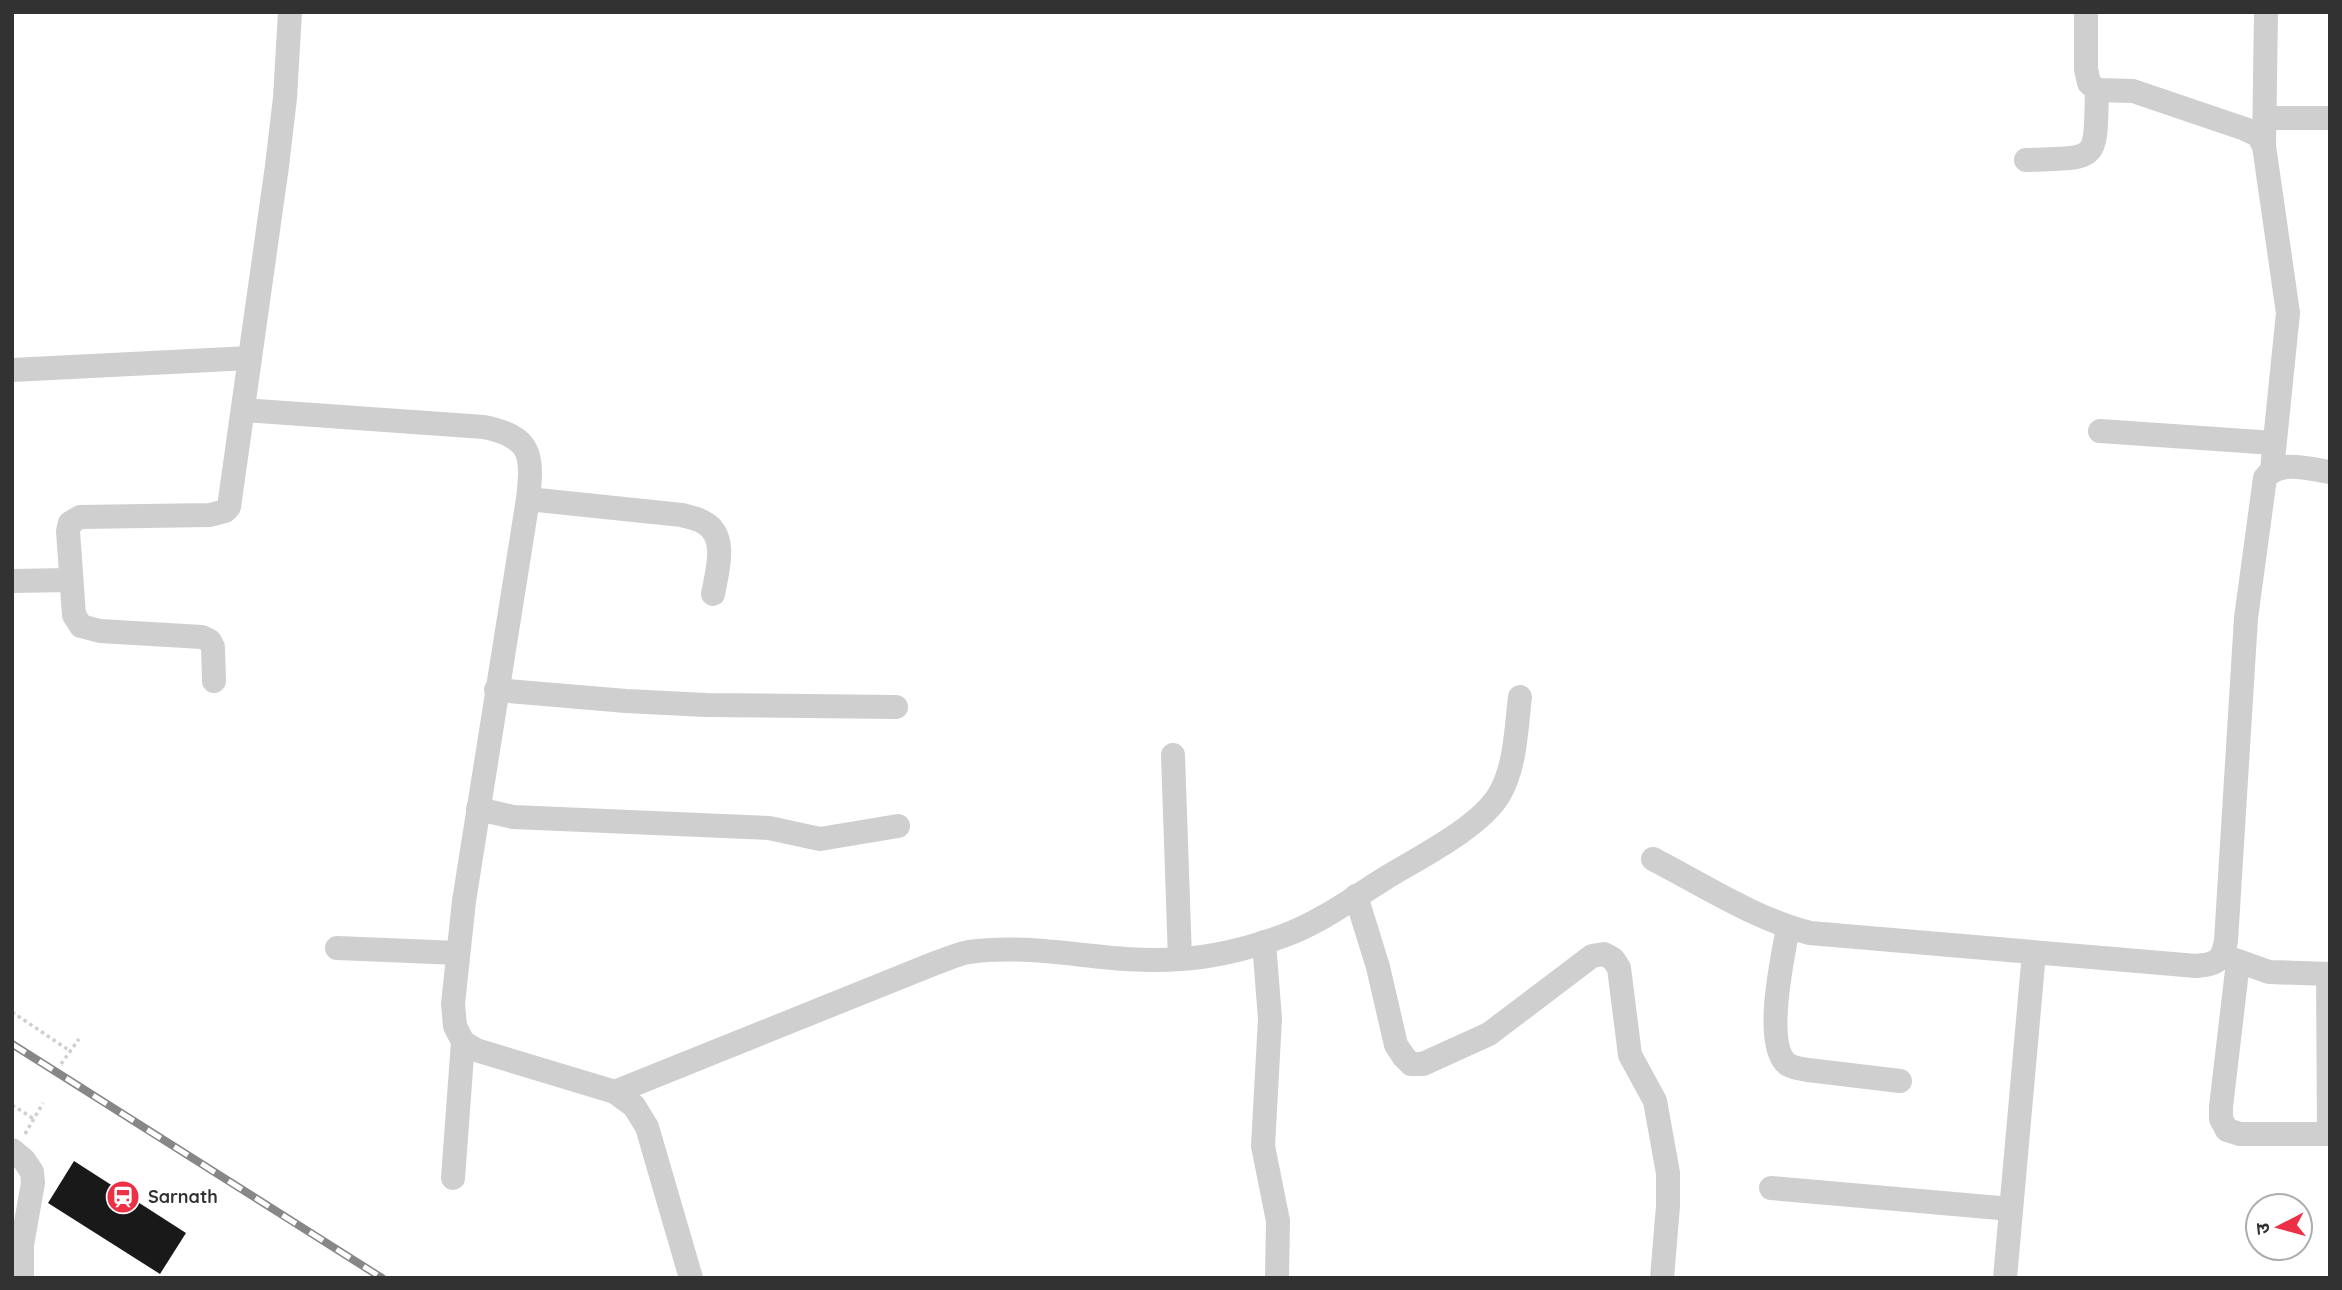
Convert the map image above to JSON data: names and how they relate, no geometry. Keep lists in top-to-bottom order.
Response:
{
  "places": {
    "station": ["Sarnath"]
  },
  "north": "left"
}
